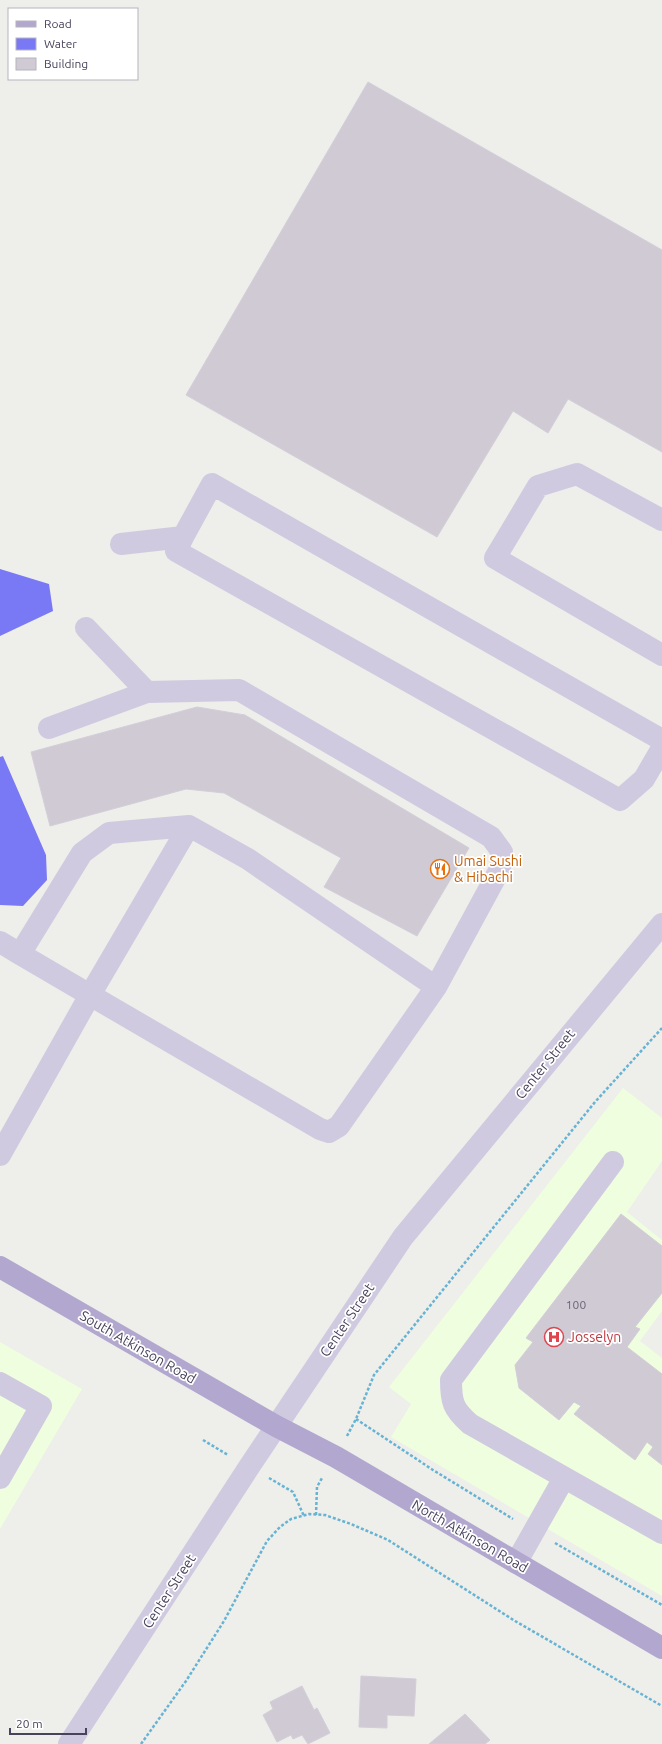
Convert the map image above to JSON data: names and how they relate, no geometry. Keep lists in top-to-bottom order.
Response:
{
  "streets": {
    "main road": ["South Atkinson Road", "North Atkinson Road"],
    "street": ["Center Street"]
  },
  "crossings": [
    ["Center Street", "South Atkinson Road"],
    ["Center Street", "North Atkinson Road"],
    ["South Atkinson Road", "North Atkinson Road"]
  ],
  "places": {
    "restaurant": ["Umai Sushi & Hibachi"],
    "hospital": ["Josselyn"]
  },
  "house_numbers": ["100"],
  "legend": ["Road", "Water", "Building"],
  "scale_bar": "20 m"
}
